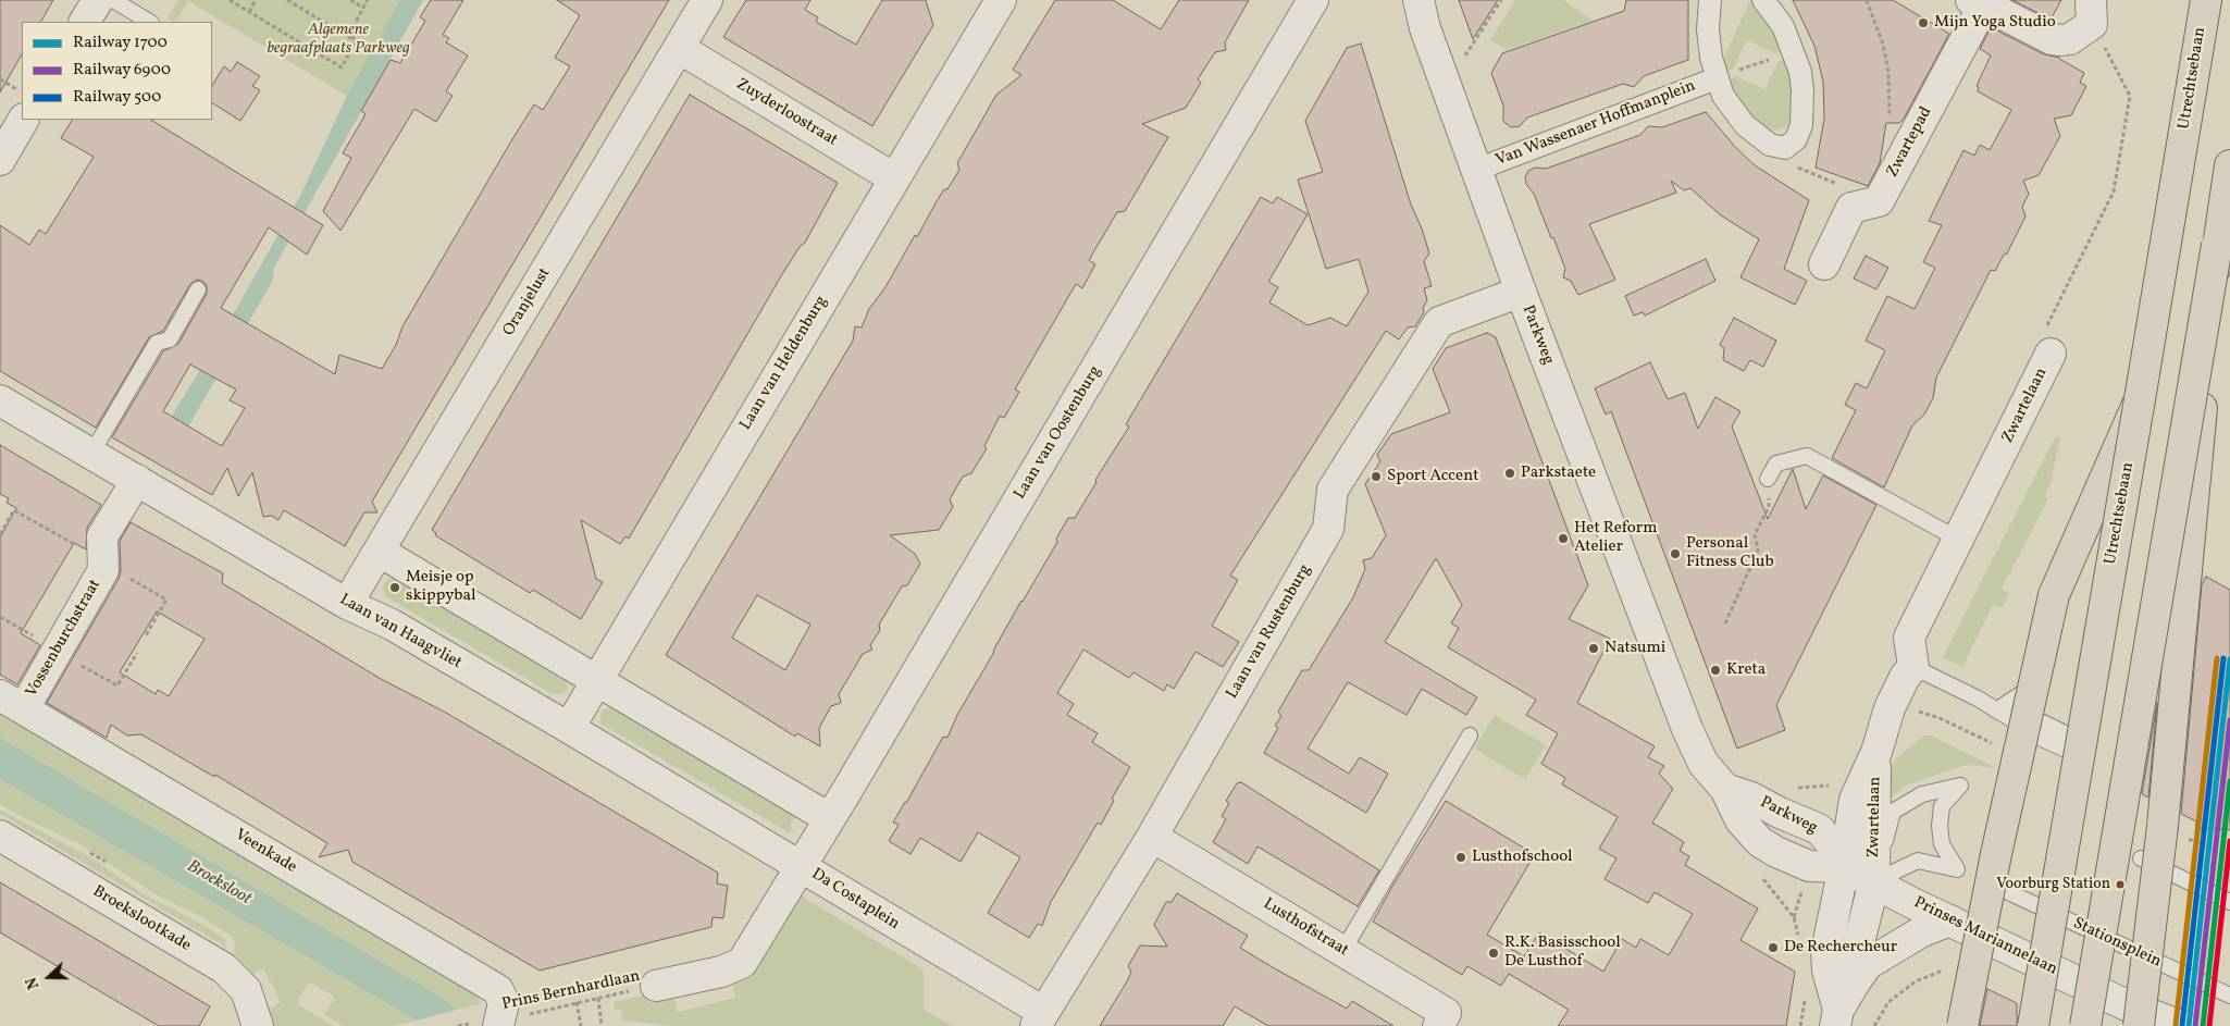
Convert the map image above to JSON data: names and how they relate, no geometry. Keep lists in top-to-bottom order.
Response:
{
  "streets": {
    "highway": ["Utrechtsebaan"],
    "street": [
      "Zuyderloostraat",
      "Van Wassenaer Hoffmanplein",
      "Zwartepad",
      "Oranjelust",
      "Parkweg",
      "Laan van Heldenburg",
      "Zwartelaan",
      "Laan van Oostenburg",
      "Laan van Haagvliet",
      "Laan van Rustenburg",
      "Vossenburchstraat",
      "Veenkade",
      "Da Costaplein",
      "Broekslootkade",
      "Lusthofstraat",
      "Prinses Mariannelaan"
    ],
    "lane": ["Stationsplein"],
    "path": ["Prins Bernhardlaan"]
  },
  "crossings": [
    ["Zuyderloostraat", "Oranjelust"],
    ["Zuyderloostraat", "Laan van Heldenburg"],
    ["Van Wassenaer Hoffmanplein", "Parkweg"],
    ["Zwartepad", "Zwartelaan"],
    ["Oranjelust", "Laan van Haagvliet"],
    ["Parkweg", "Zwartelaan"],
    ["Parkweg", "Laan van Rustenburg"],
    ["Parkweg", "Prinses Mariannelaan"],
    ["Laan van Heldenburg", "Laan van Haagvliet"],
    ["Zwartelaan", "Prinses Mariannelaan"],
    ["Laan van Oostenburg", "Laan van Haagvliet"],
    ["Laan van Oostenburg", "Da Costaplein"],
    ["Laan van Haagvliet", "Vossenburchstraat"],
    ["Laan van Haagvliet", "Da Costaplein"],
    ["Laan van Rustenburg", "Da Costaplein"],
    ["Laan van Rustenburg", "Lusthofstraat"],
    ["Vossenburchstraat", "Veenkade"],
    ["Veenkade", "Prins Bernhardlaan"],
    ["Da Costaplein", "Prins Bernhardlaan"]
  ],
  "water": ["Broeksloot"],
  "parks": ["Algemene begraafplaats Parkweg"],
  "places": [
    "Mijn Yoga Studio",
    "Parkstaete",
    "Sport Accent",
    "Het Reform Atelier",
    "Personal Fitness Club",
    "Meisje op skippybal",
    "Natsumi",
    "Kreta",
    "Lusthofschool",
    "Voorburg Station",
    "De Rechercheur",
    "R.K. Basisschool De Lusthof"
  ],
  "lines": ["rail line 500", "rail line 1700", "rail line 6900"],
  "legend": ["Railway 1700", "Railway 6900", "Railway 500"],
  "north": "left"
}
